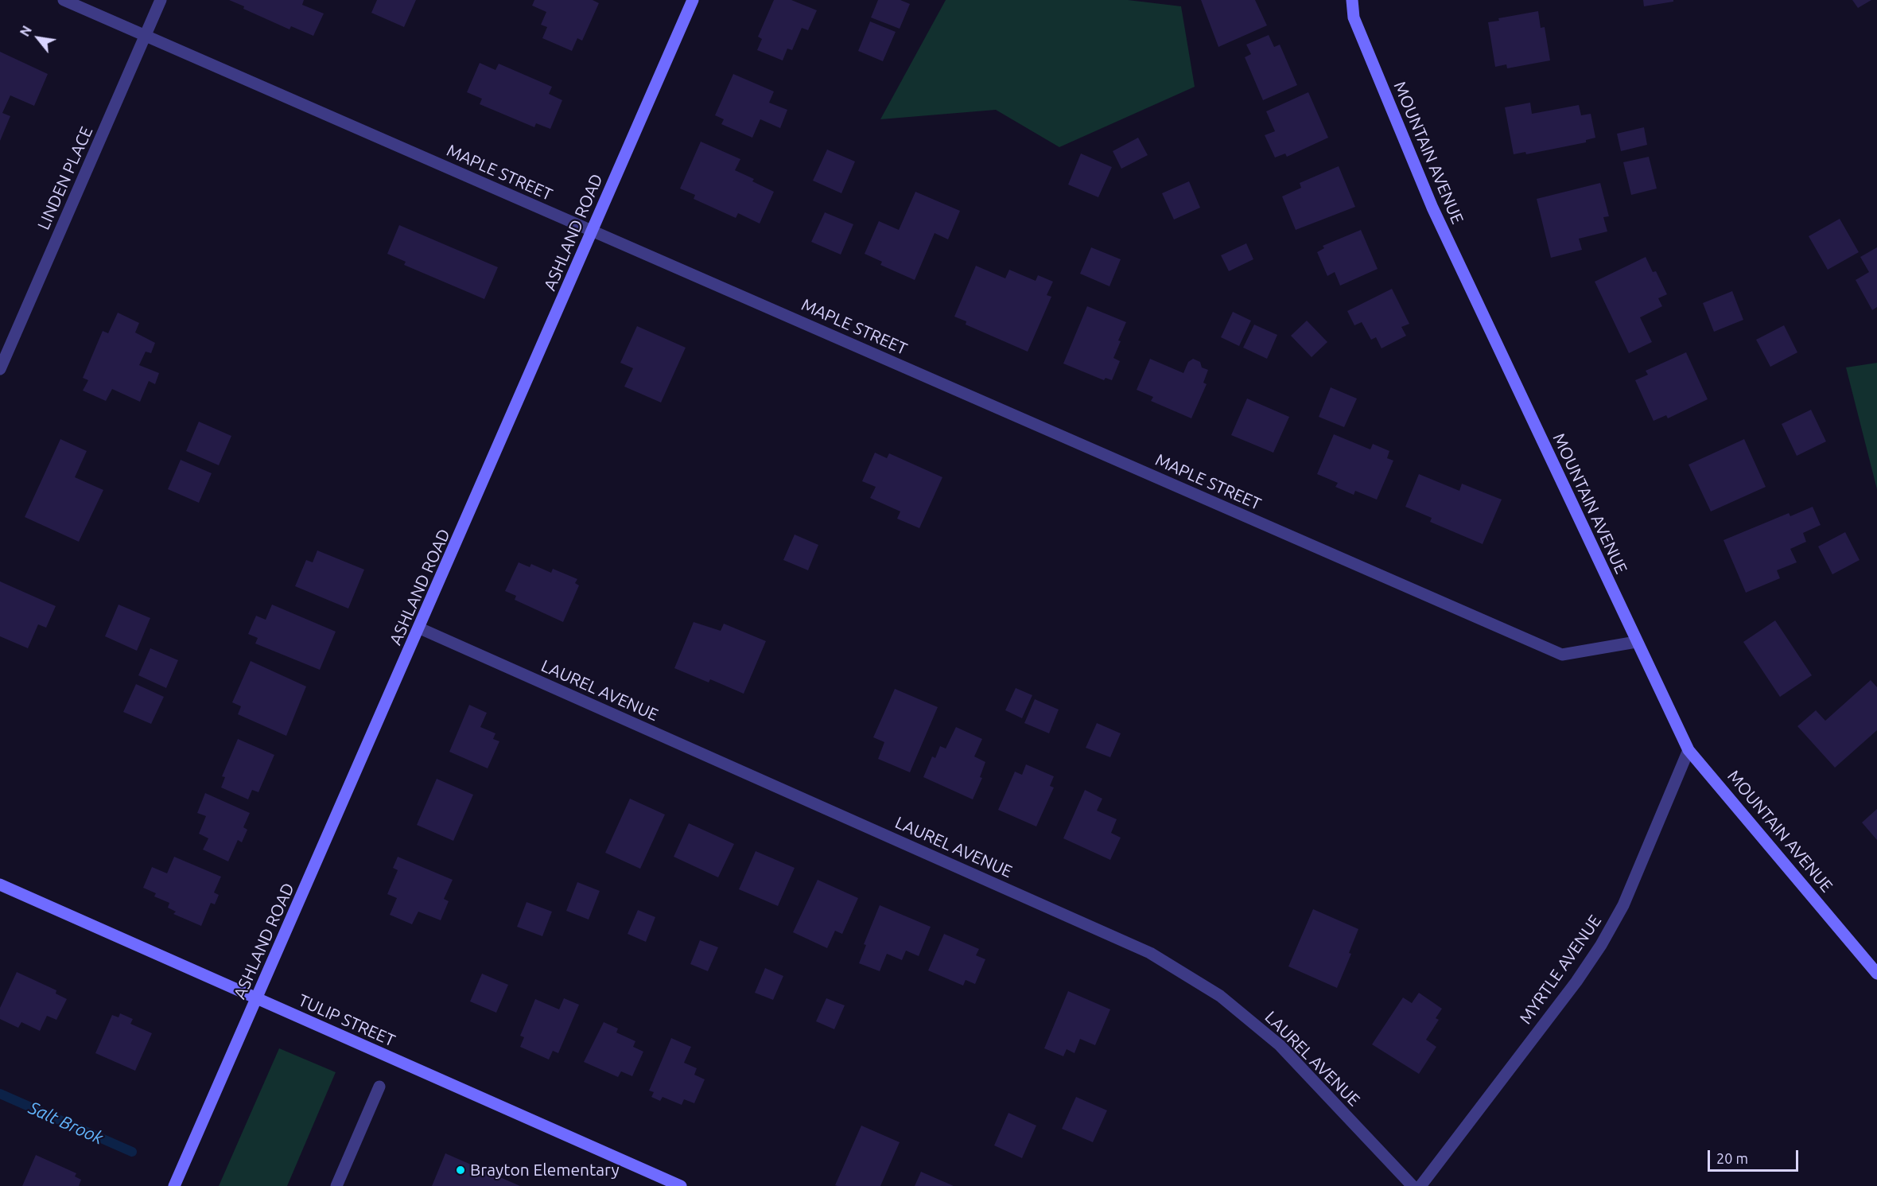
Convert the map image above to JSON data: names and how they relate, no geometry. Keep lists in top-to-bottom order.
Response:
{
  "streets": {
    "street": [
      "MOUNTAIN AVENUE",
      "MAPLE STREET",
      "LINDEN PLACE",
      "ASHLAND ROAD",
      "LAUREL AVENUE",
      "MYRTLE AVENUE",
      "TULIP STREET"
    ]
  },
  "crossings": [
    ["MOUNTAIN AVENUE", "MAPLE STREET"],
    ["MOUNTAIN AVENUE", "MYRTLE AVENUE"],
    ["MAPLE STREET", "LINDEN PLACE"],
    ["MAPLE STREET", "ASHLAND ROAD"],
    ["ASHLAND ROAD", "LAUREL AVENUE"],
    ["ASHLAND ROAD", "TULIP STREET"]
  ],
  "water": ["Salt Brook"],
  "places": ["Brayton Elementary"],
  "scale_bar": "20 m",
  "north": "top left"
}
